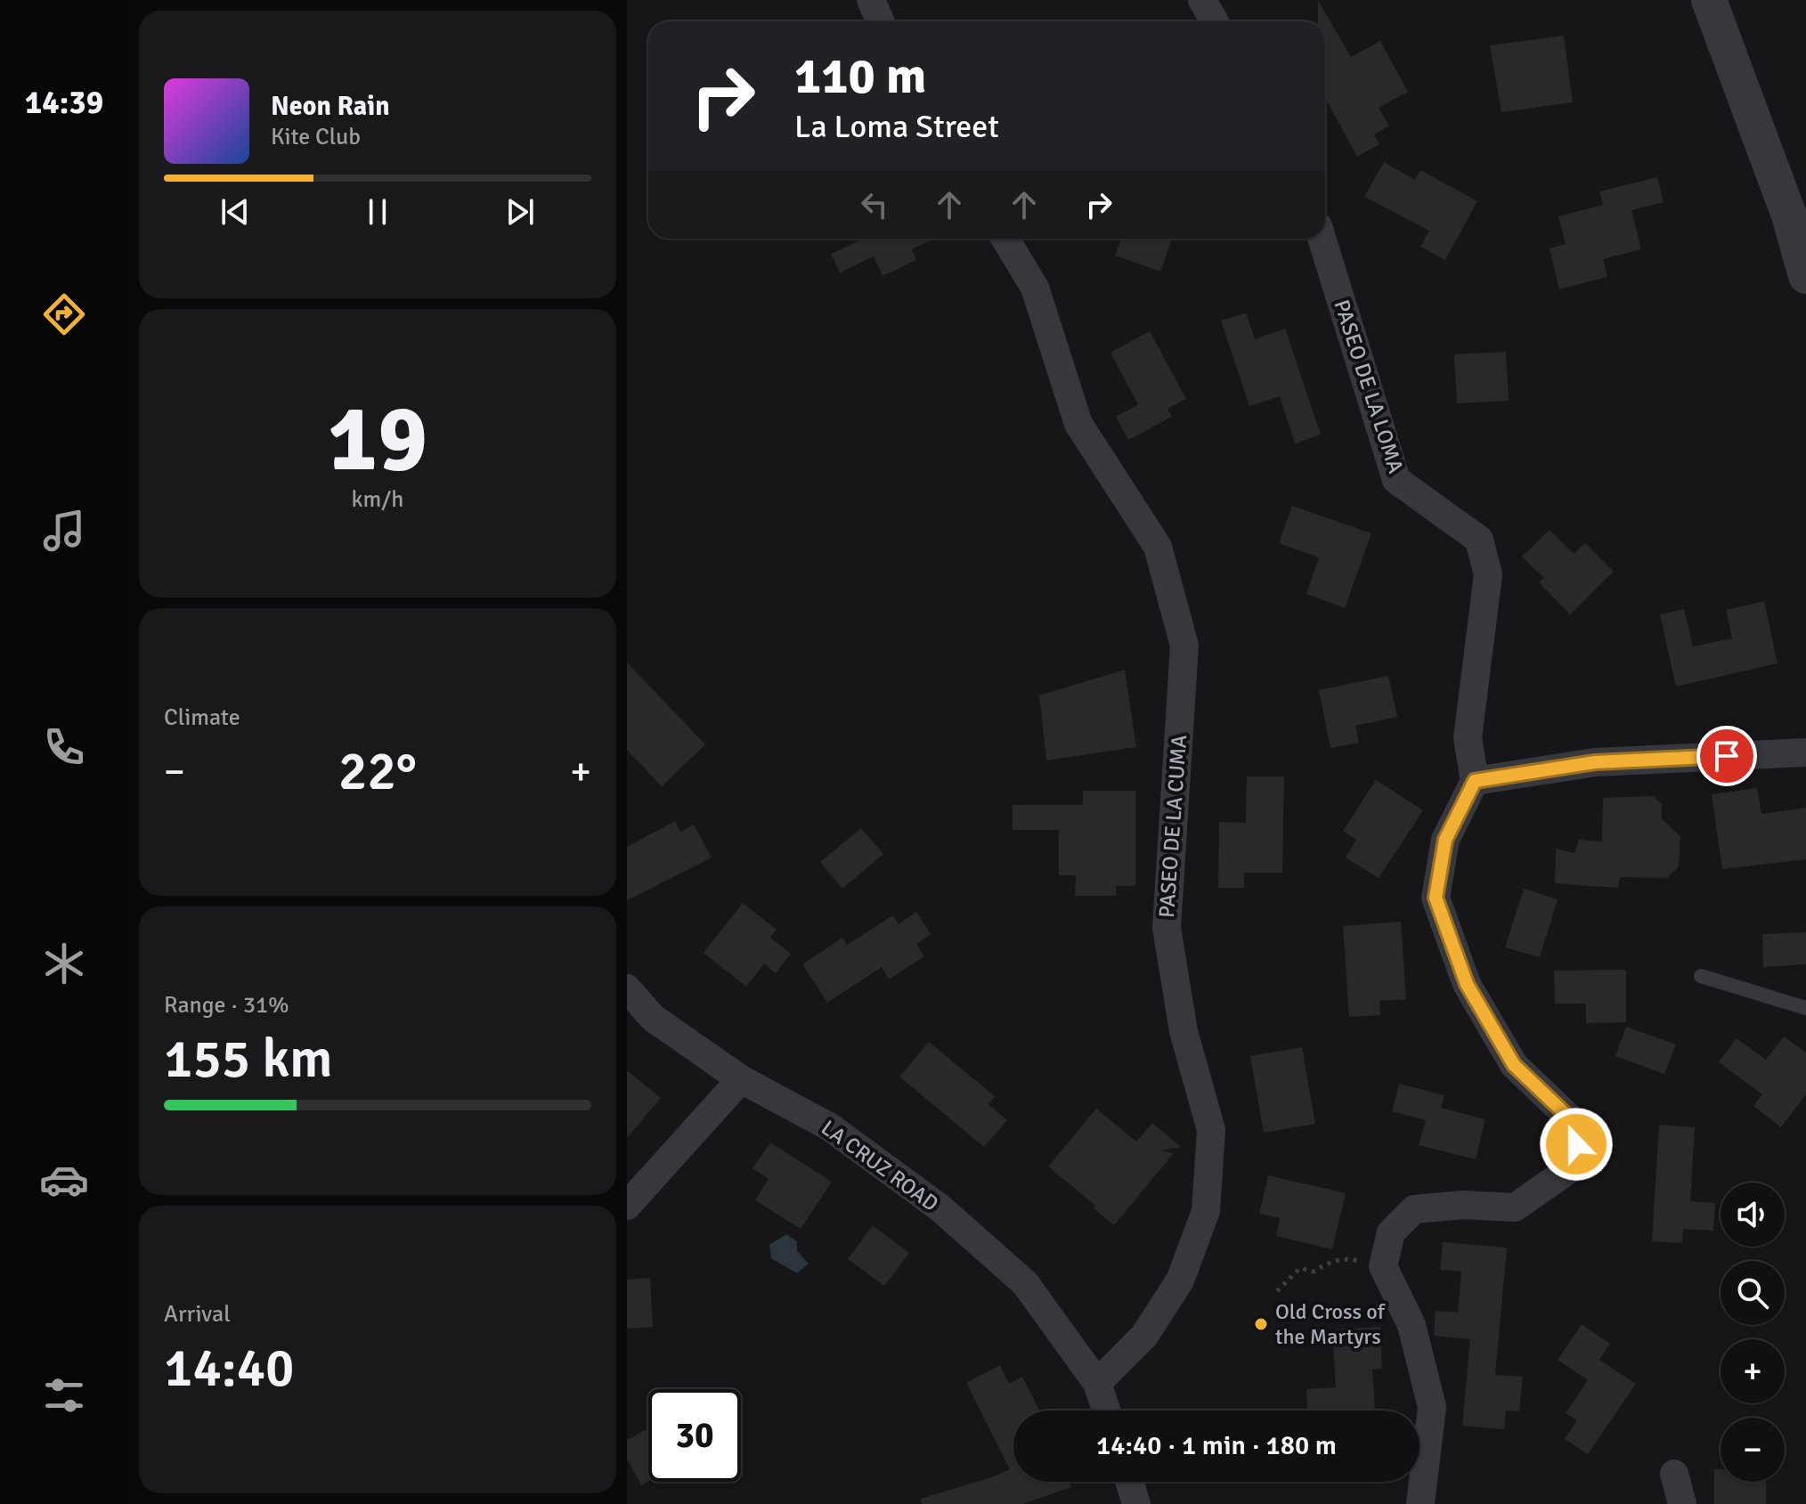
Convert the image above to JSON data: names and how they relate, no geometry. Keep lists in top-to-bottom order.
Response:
{
  "streets": {
    "street": ["PASEO DE LA LOMA", "PASEO DE LA CUMA", "LA CRUZ ROAD"]
  },
  "crossings": [
    ["PASEO DE LA CUMA", "LA CRUZ ROAD"]
  ],
  "places": ["Old Cross of the Martyrs"],
  "page": {
    "tabs": "14:39",
    "turn": ["110 m", "La Loma Street"],
    "song": ["Neon Rain", "Kite Club"],
    "tile": [
      ["19", "km/h"],
      "Climate",
      ["Range · 31%", "155 km"],
      ["Arrival", "14:40"]
    ],
    "heat": ["−", "22°", "+"],
    "map_buttons": ["+", "−"],
    "limit": "30",
    "trip": "14:40 · 1 min · 180 m"
  }
}
